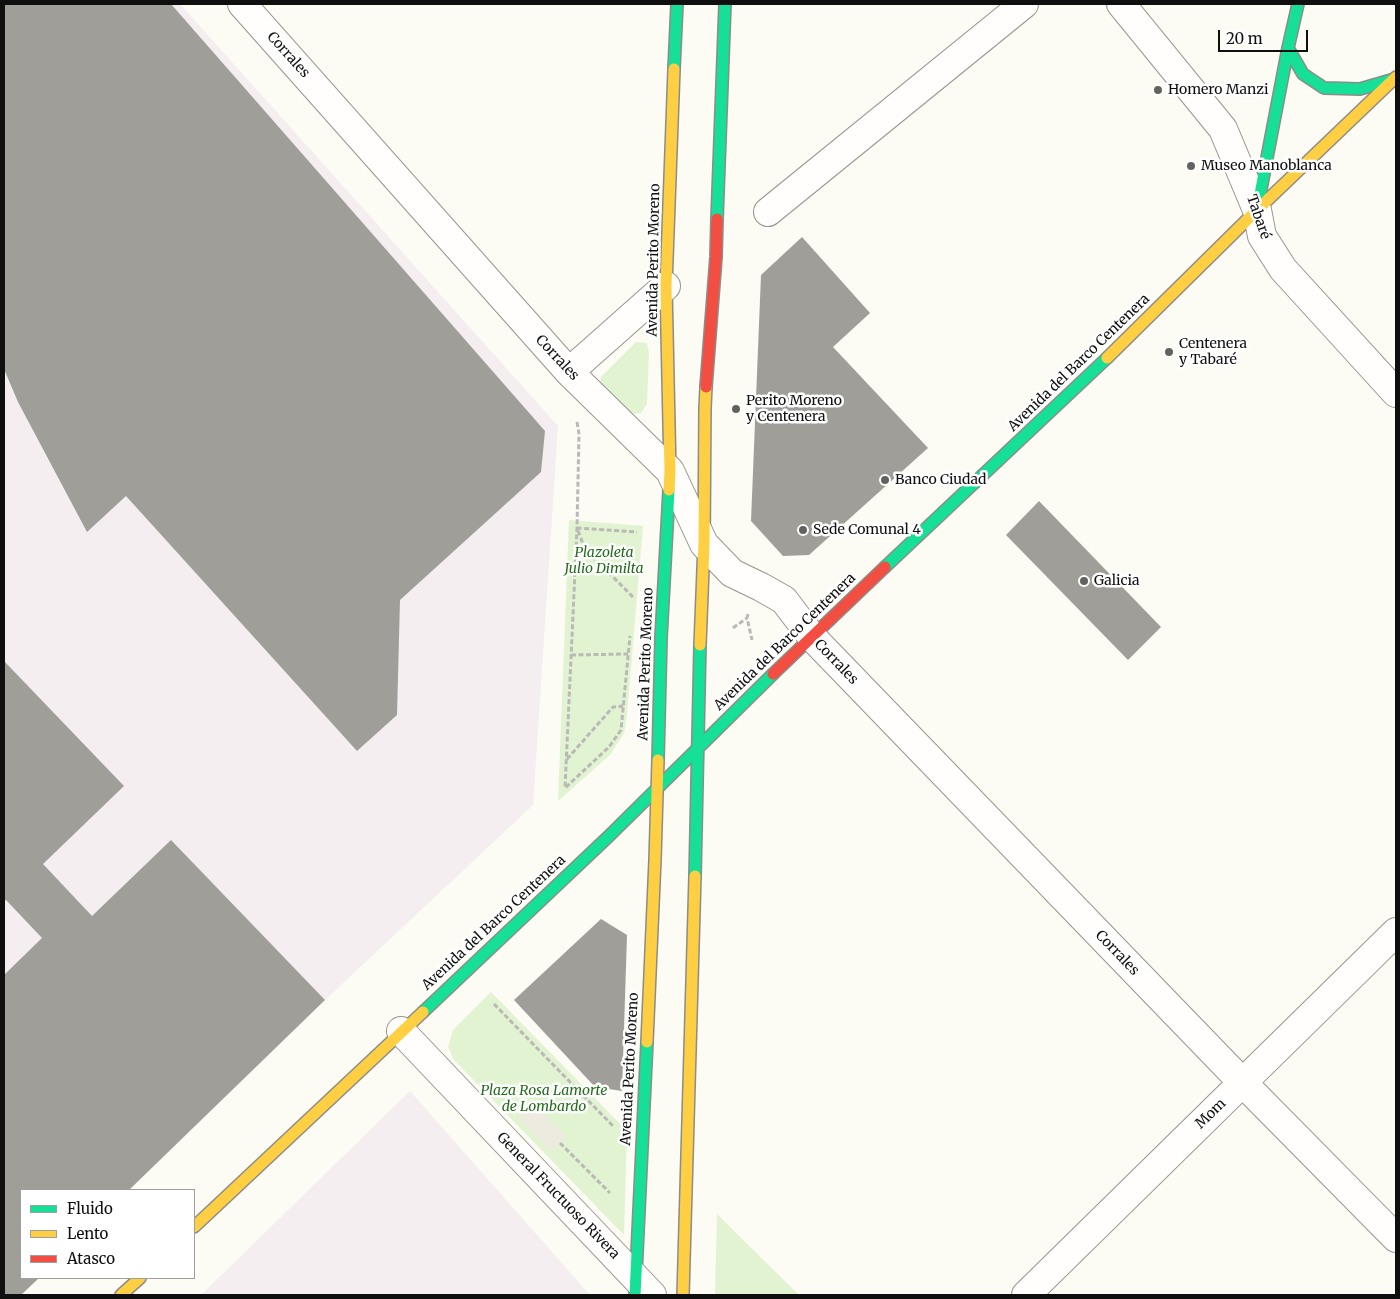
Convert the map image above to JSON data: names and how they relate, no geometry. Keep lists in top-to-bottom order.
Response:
{
  "streets": {
    "main road": ["Avenida Perito Moreno", "Avenida del Barco Centenera"],
    "street": [
      "Corrales",
      "Tabaré",
      "Mom",
      "General Fructuoso Rivera"
    ]
  },
  "crossings": [
    ["Corrales", "Avenida Perito Moreno"],
    ["Corrales", "Avenida del Barco Centenera"],
    ["Corrales", "Mom"],
    ["Tabaré", "Avenida del Barco Centenera"],
    ["Avenida Perito Moreno", "Avenida del Barco Centenera"],
    ["Avenida Perito Moreno", "General Fructuoso Rivera"],
    ["Avenida del Barco Centenera", "General Fructuoso Rivera"]
  ],
  "parks": ["Plazoleta Julio Dimilta", "Plaza Rosa Lamorte de Lombardo"],
  "places": [
    "Homero Manzi",
    "Museo Manoblanca",
    "Centenera y Tabaré",
    "Perito Moreno y Centenera",
    "Banco Ciudad",
    "Sede Comunal 4",
    "Galicia"
  ],
  "legend": ["Fluido", "Lento", "Atasco"],
  "scale_bar": "20 m"
}
